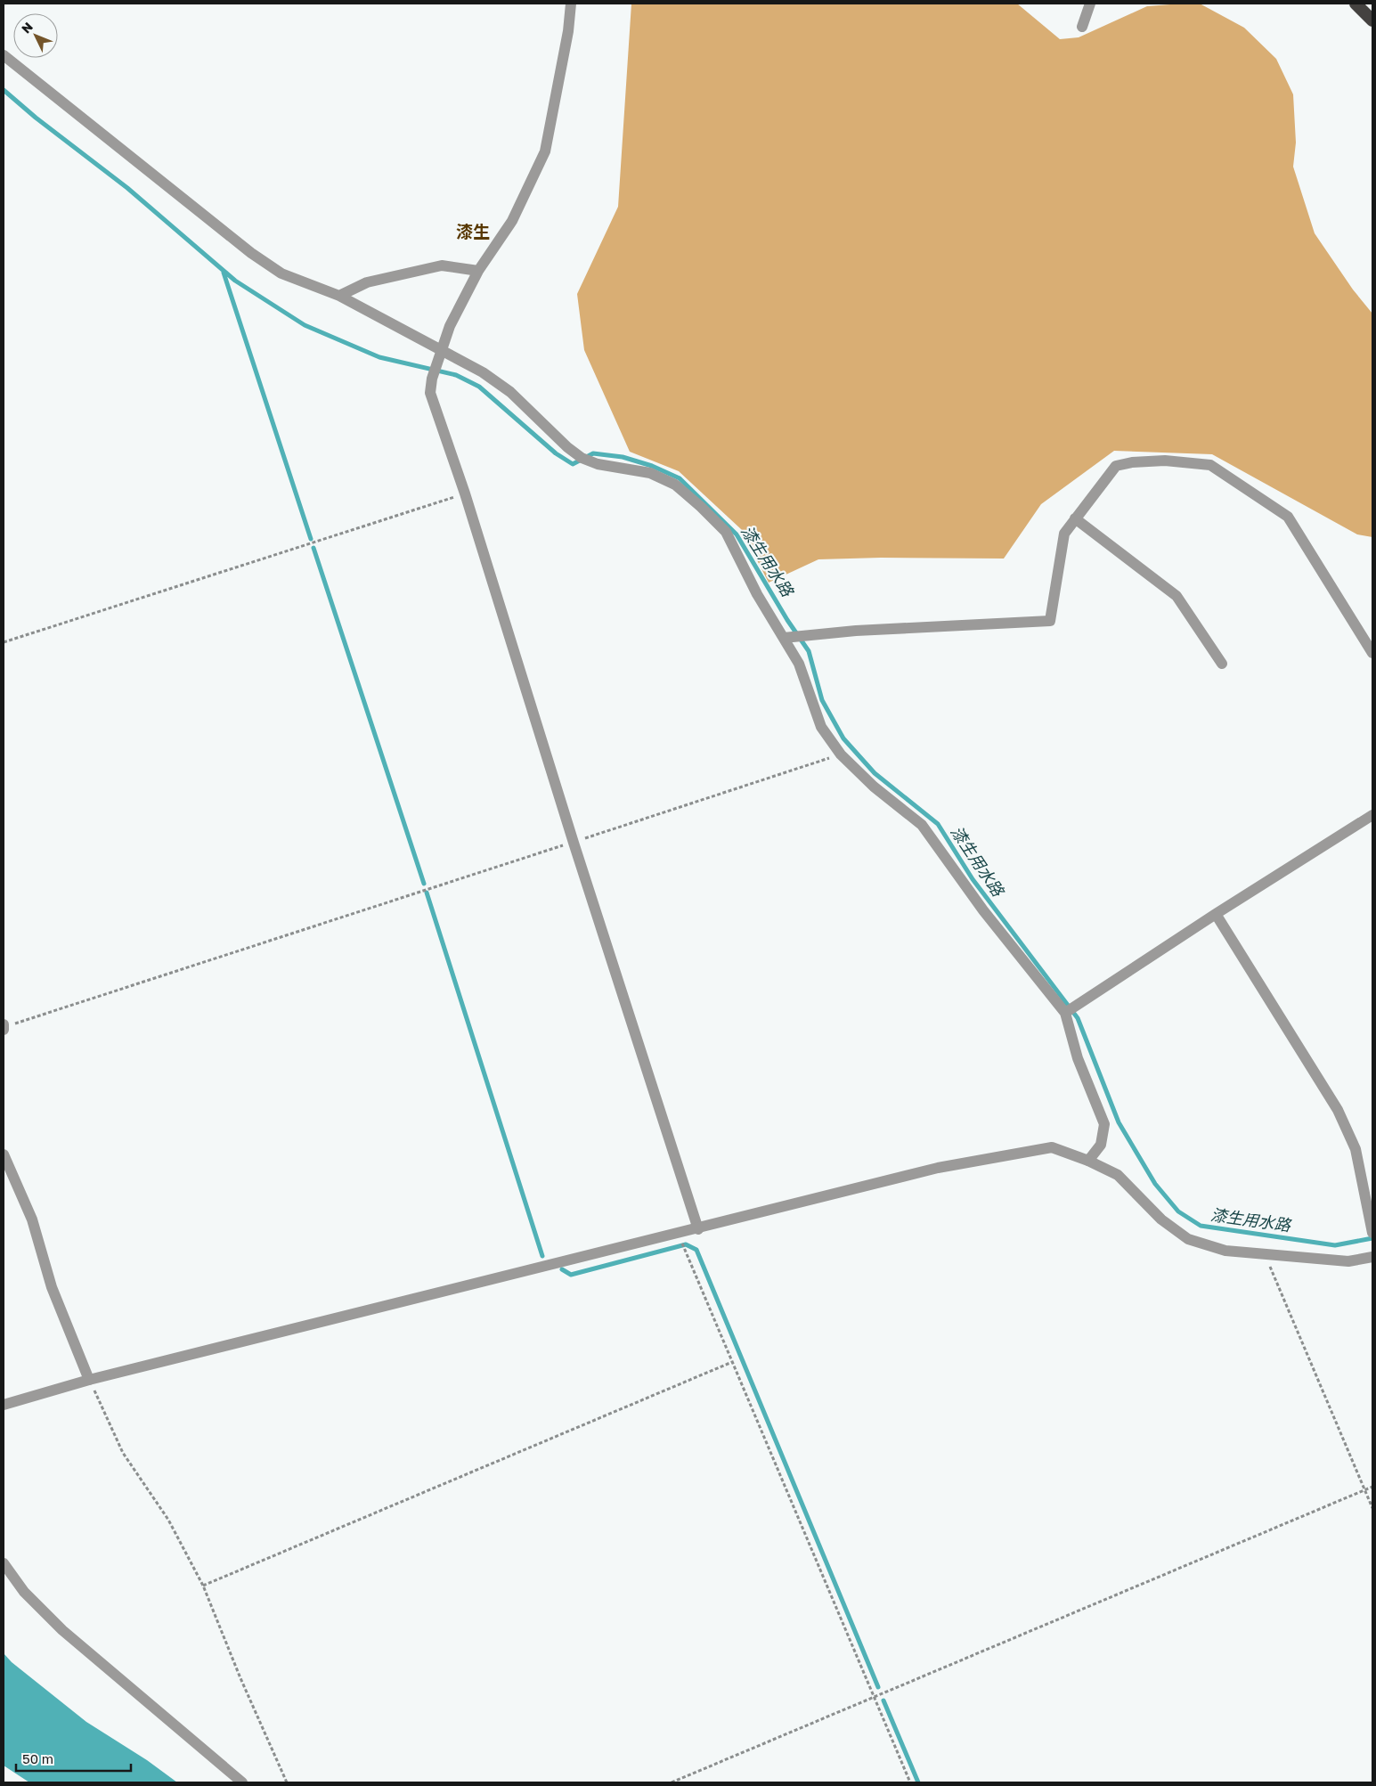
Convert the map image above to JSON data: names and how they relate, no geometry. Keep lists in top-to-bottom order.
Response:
{
  "districts": ["漆生"],
  "water": ["漆生用水路"],
  "scale_bar": "50 m",
  "north": "top left"
}
